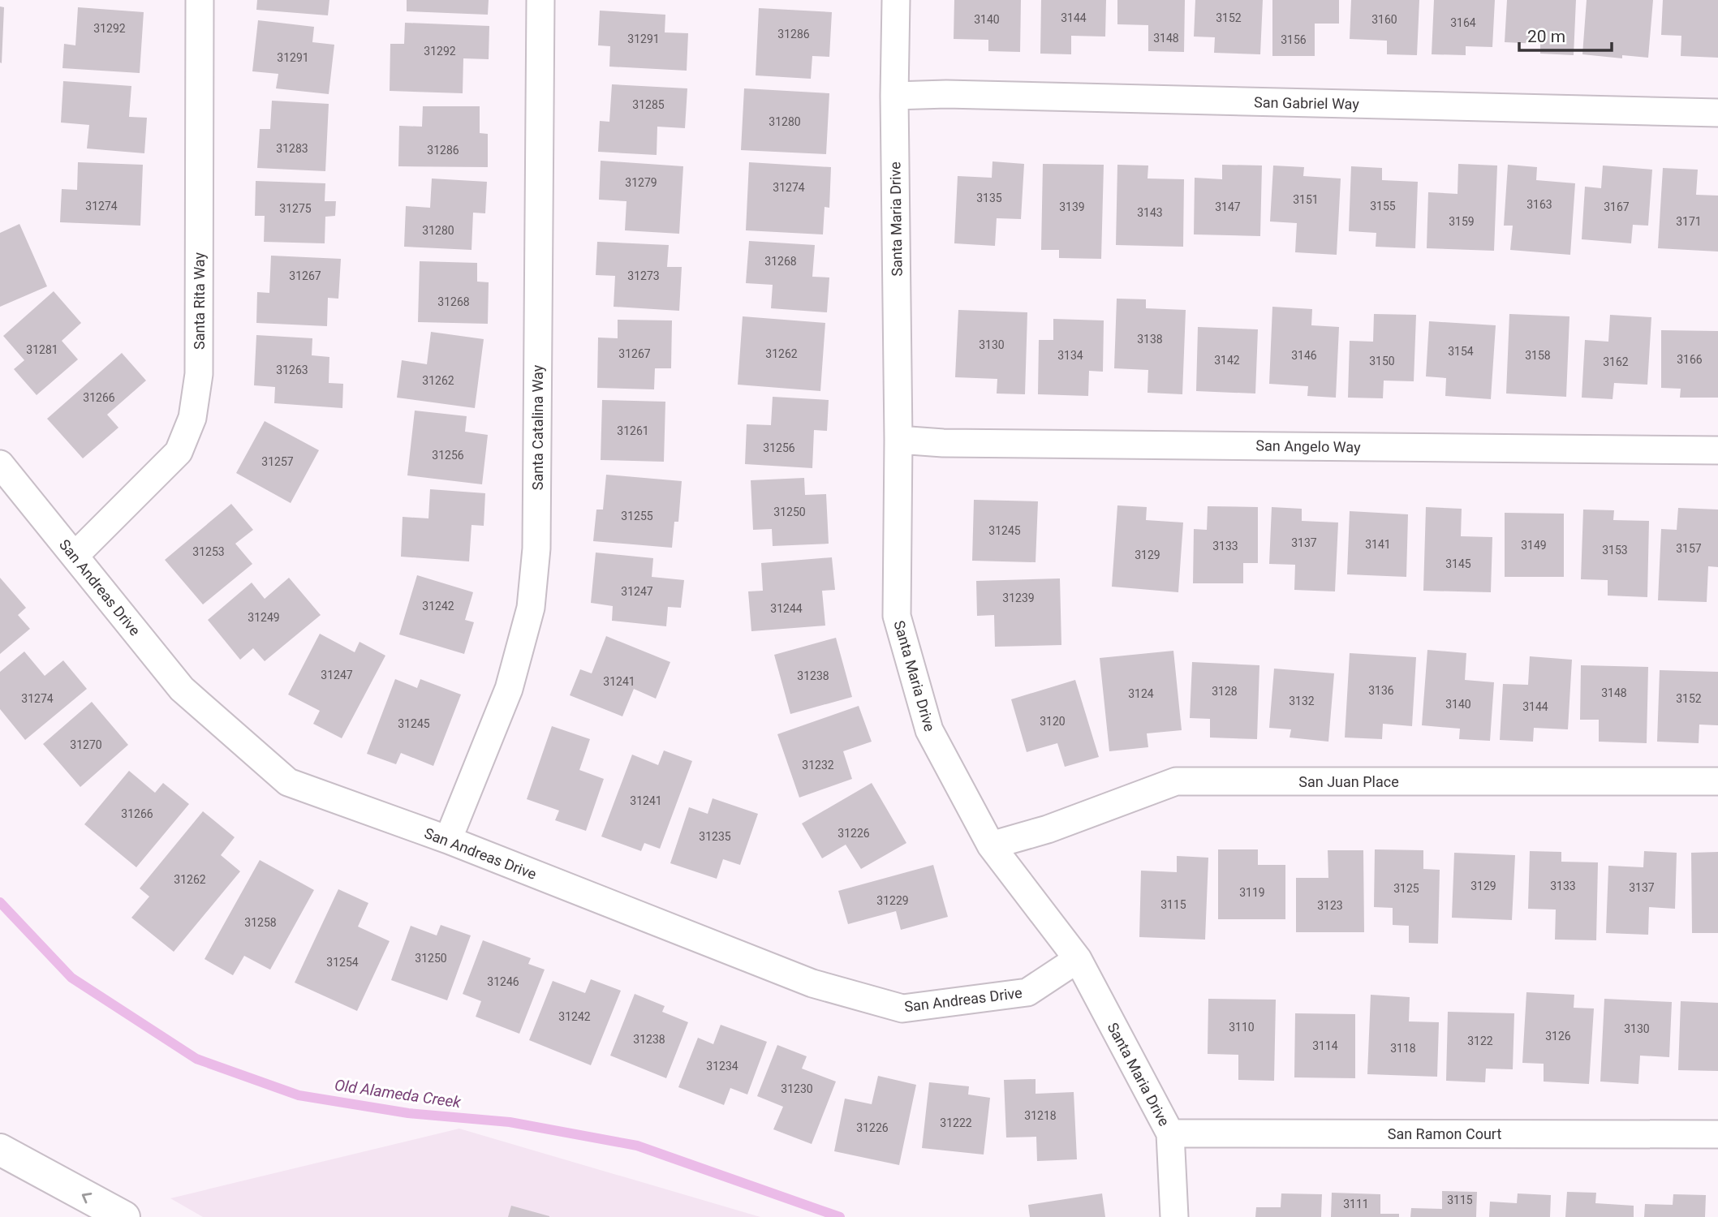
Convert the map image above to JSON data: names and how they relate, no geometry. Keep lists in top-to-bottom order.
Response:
{
  "streets": {
    "street": [
      "San Gabriel Way",
      "Santa Maria Drive",
      "Santa Rita Way",
      "Santa Catalina Way",
      "San Angelo Way",
      "San Andreas Drive",
      "San Juan Place",
      "San Ramon Court"
    ]
  },
  "crossings": [
    ["San Gabriel Way", "Santa Maria Drive"],
    ["Santa Maria Drive", "San Angelo Way"],
    ["Santa Maria Drive", "San Andreas Drive"],
    ["Santa Maria Drive", "San Juan Place"],
    ["Santa Maria Drive", "San Ramon Court"],
    ["Santa Rita Way", "San Andreas Drive"],
    ["Santa Catalina Way", "San Andreas Drive"]
  ],
  "water": ["Old Alameda Creek"],
  "house_numbers": [
    "3144",
    "3152",
    "3140",
    "3160",
    "3164",
    "31292",
    "31286",
    "3148",
    "31291",
    "3156",
    "31292",
    "31291",
    "31285",
    "31280",
    "31283",
    "31286",
    "31279",
    "31274",
    "3135",
    "3151",
    "3163",
    "31274",
    "3155",
    "3139",
    "3147",
    "3167",
    "31275",
    "3143",
    "3159",
    "3171",
    "31280",
    "31268",
    "31267",
    "31273",
    "31268",
    "3138",
    "3130",
    "31281",
    "3154",
    "31267",
    "31262",
    "3134",
    "3146",
    "3158",
    "3166",
    "3142",
    "3150",
    "3162",
    "31263",
    "31262",
    "31266",
    "31261",
    "31256",
    "31256",
    "31257",
    "31250",
    "31255",
    "31245",
    "3137",
    "3141",
    "3149",
    "3133",
    "3157",
    "3153",
    "31253",
    "3129",
    "3145",
    "31247",
    "31239",
    "31242",
    "31244",
    "31249",
    "31247",
    "31238",
    "31241",
    "3136",
    "3128",
    "3148",
    "3124",
    "31274",
    "3152",
    "3132",
    "3140",
    "3144",
    "3120",
    "31245",
    "31270",
    "31232",
    "31241",
    "31266",
    "31226",
    "31235",
    "31262",
    "3129",
    "3133",
    "3137",
    "3125",
    "3119",
    "31229",
    "3115",
    "3123",
    "31258",
    "31250",
    "31254",
    "31246",
    "31242",
    "3110",
    "3130",
    "3126",
    "31238",
    "3122",
    "3114",
    "3118",
    "31234",
    "31230",
    "31218",
    "31222",
    "31226",
    "3115",
    "3111"
  ],
  "scale_bar": "20 m"
}
